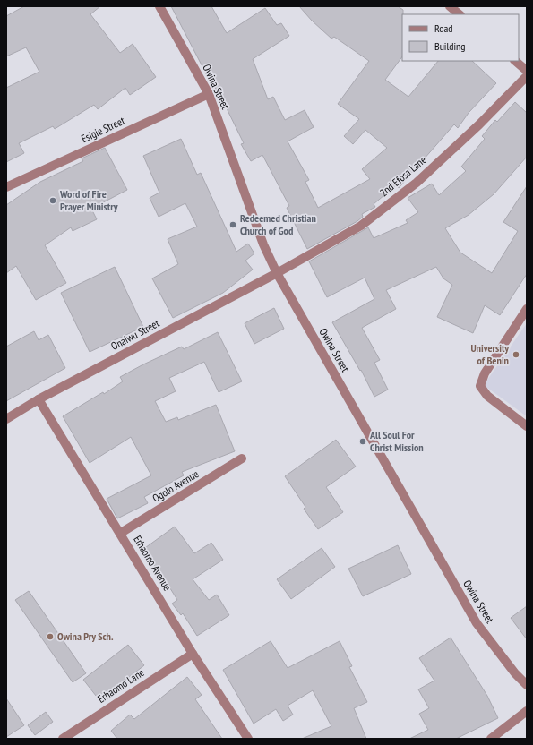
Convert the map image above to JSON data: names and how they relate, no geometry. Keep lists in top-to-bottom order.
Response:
{
  "streets": {
    "street": [
      "Owina Street",
      "Esigie Street",
      "2nd Efosa Lane",
      "Onaiwu Street",
      "Ogolo Avenue",
      "Erhaomo Avenue",
      "Erhaomo Lane"
    ]
  },
  "crossings": [
    ["Owina Street", "Esigie Street"],
    ["Owina Street", "2nd Efosa Lane"],
    ["Owina Street", "Onaiwu Street"],
    ["2nd Efosa Lane", "Onaiwu Street"],
    ["Onaiwu Street", "Erhaomo Avenue"],
    ["Ogolo Avenue", "Erhaomo Avenue"],
    ["Erhaomo Avenue", "Erhaomo Lane"]
  ],
  "places": [
    "Word of Fire Prayer Ministry",
    "Redeemed Christian Church of God",
    "University of Benin",
    "All Soul For Christ Mission",
    "Owina Pry Sch."
  ],
  "legend": ["Road", "Building"]
}
